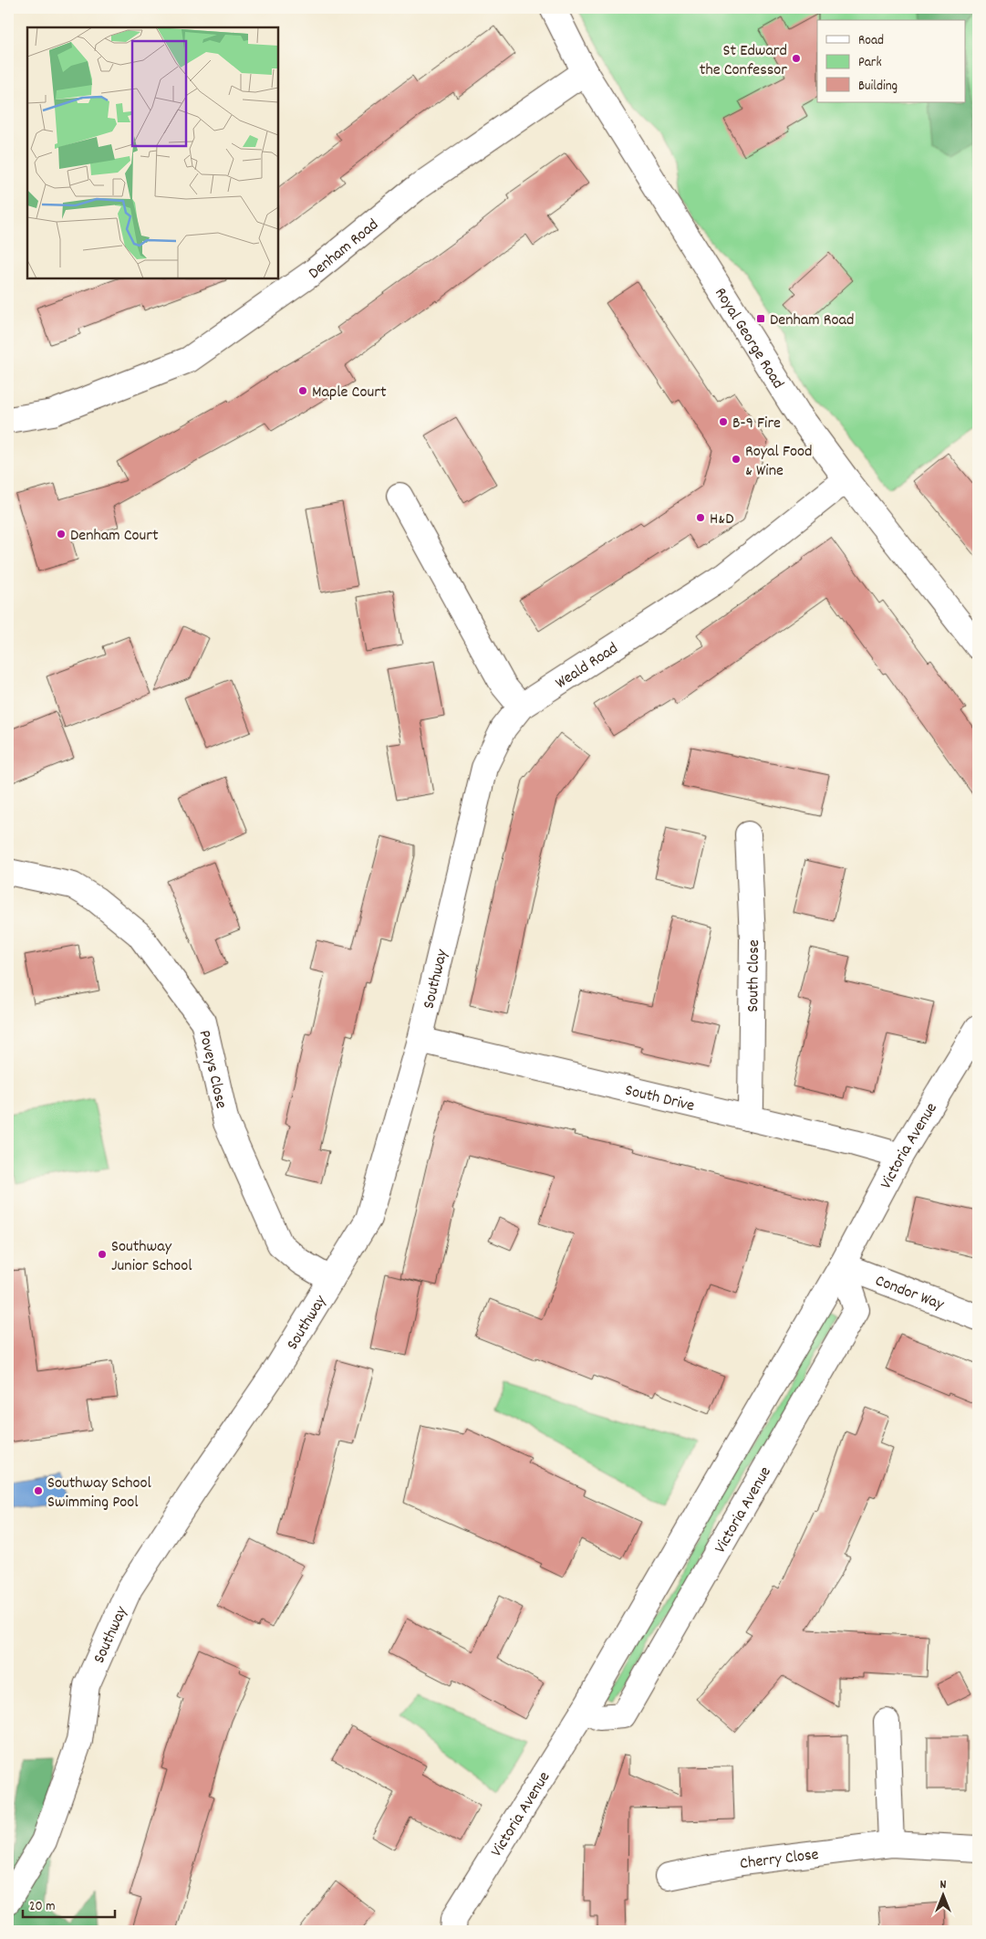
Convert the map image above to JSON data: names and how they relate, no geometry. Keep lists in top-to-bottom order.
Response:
{
  "streets": {
    "street": [
      "Denham Road",
      "Royal George Road",
      "Weald Road",
      "South Close",
      "Southway",
      "Poveys Close",
      "South Drive",
      "Victoria Avenue",
      "Condor Way",
      "Cherry Close"
    ]
  },
  "crossings": [
    ["Denham Road", "Royal George Road"],
    ["Royal George Road", "Weald Road"],
    ["Weald Road", "Southway"],
    ["South Close", "South Drive"],
    ["Southway", "Poveys Close"],
    ["Southway", "South Drive"],
    ["South Drive", "Victoria Avenue"],
    ["Victoria Avenue", "Condor Way"]
  ],
  "places": {
    "other": [
      "St Edward the Confessor",
      "Maple Court",
      "B-9 Fire",
      "Royal Food & Wine",
      "H&D",
      "Denham Court",
      "Southway Junior School",
      "Southway School Swimming Pool"
    ],
    "transit": ["Denham Road"]
  },
  "legend": ["Road", "Park", "Building"],
  "scale_bar": "20 m",
  "north": "top"
}
